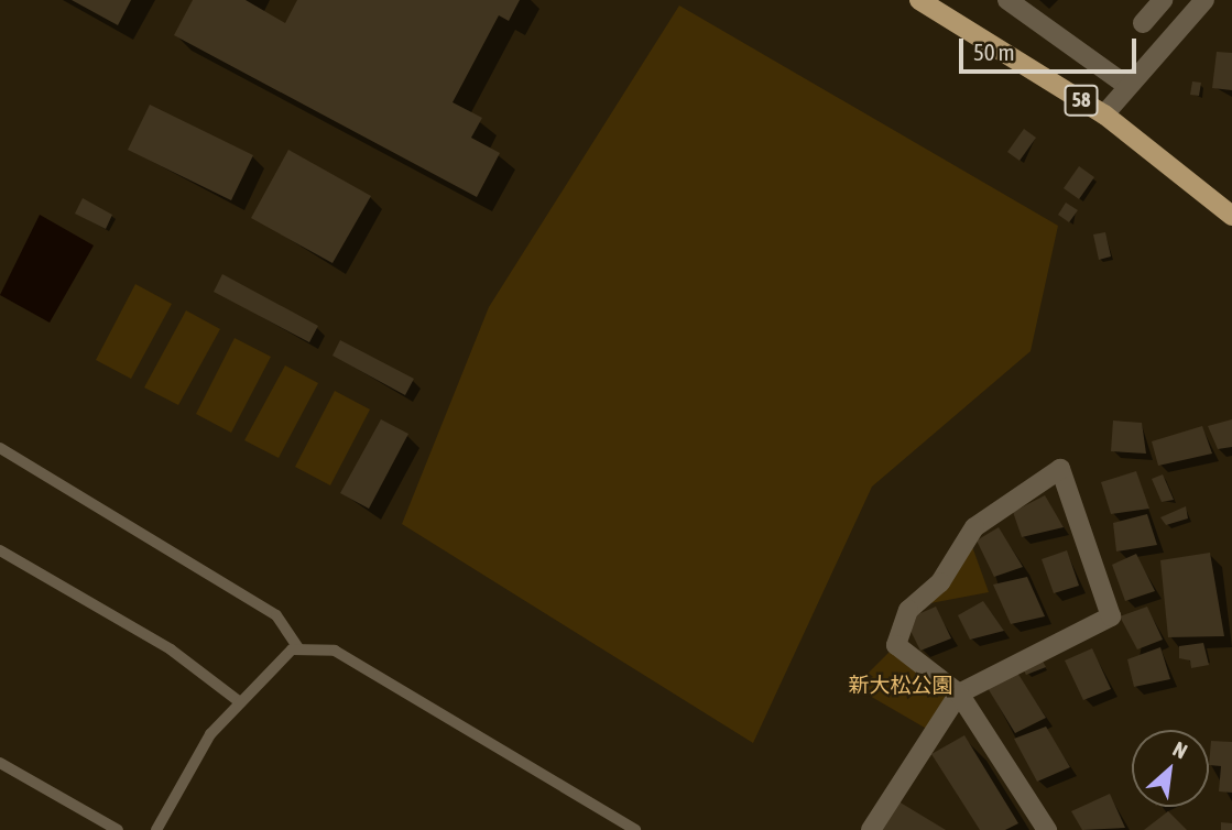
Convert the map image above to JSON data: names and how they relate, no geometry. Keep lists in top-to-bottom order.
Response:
{
  "streets": {
    "main road": ["58"]
  },
  "parks": ["新大松公園"],
  "scale_bar": "50 m",
  "north": "top right"
}
